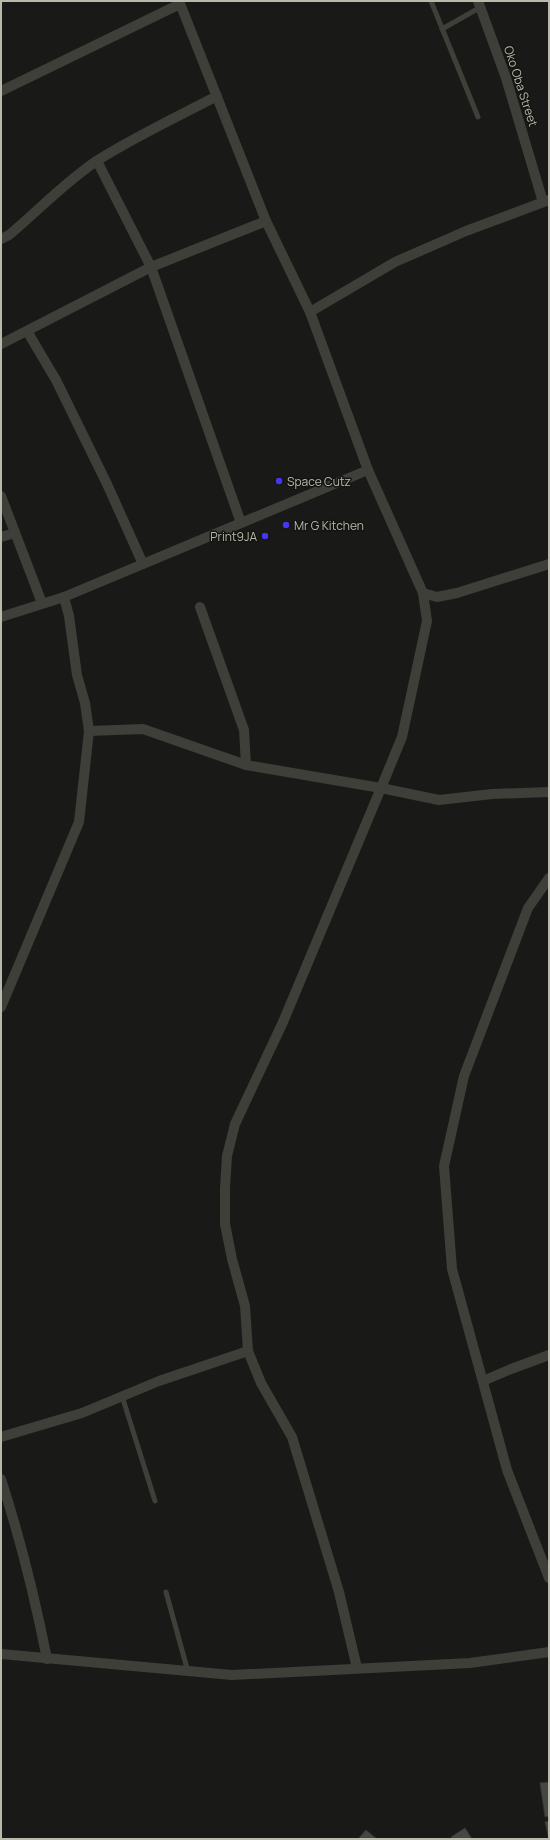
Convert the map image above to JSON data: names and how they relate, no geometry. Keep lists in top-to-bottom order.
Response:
{
  "streets": {
    "street": ["Oko Oba Street"]
  },
  "places": ["Space Cutz", "Mr G Kitchen", "Print9JA"]
}
